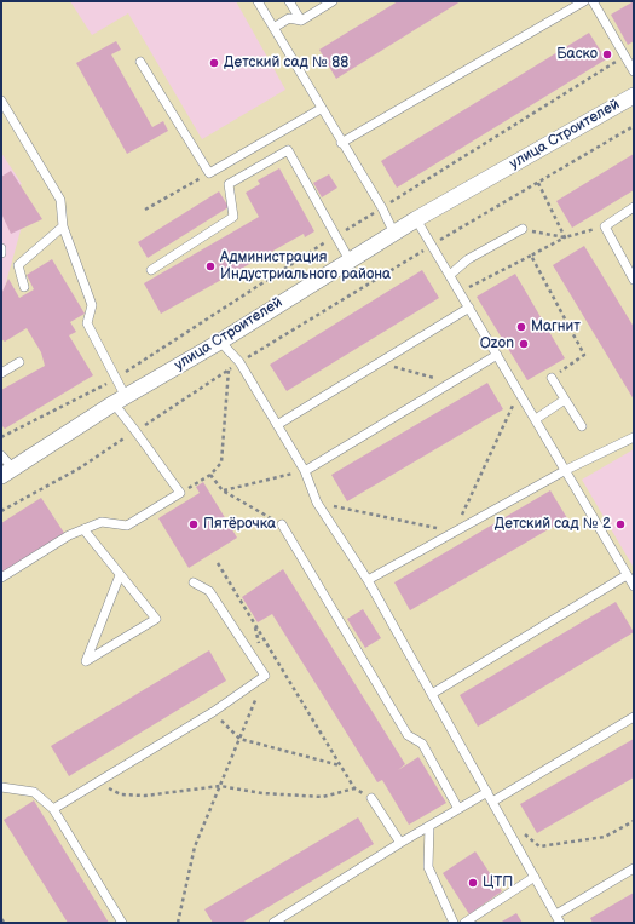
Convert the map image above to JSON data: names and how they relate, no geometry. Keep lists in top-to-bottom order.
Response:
{
  "streets": {
    "street": ["улица Строителей"]
  },
  "places": [
    "Баско",
    "Детский сад № 88",
    "Администрация Индустриального района",
    "Магнит",
    "Ozon",
    "Пятёрочка",
    "Детский сад № 2",
    "ЦТП"
  ]
}
